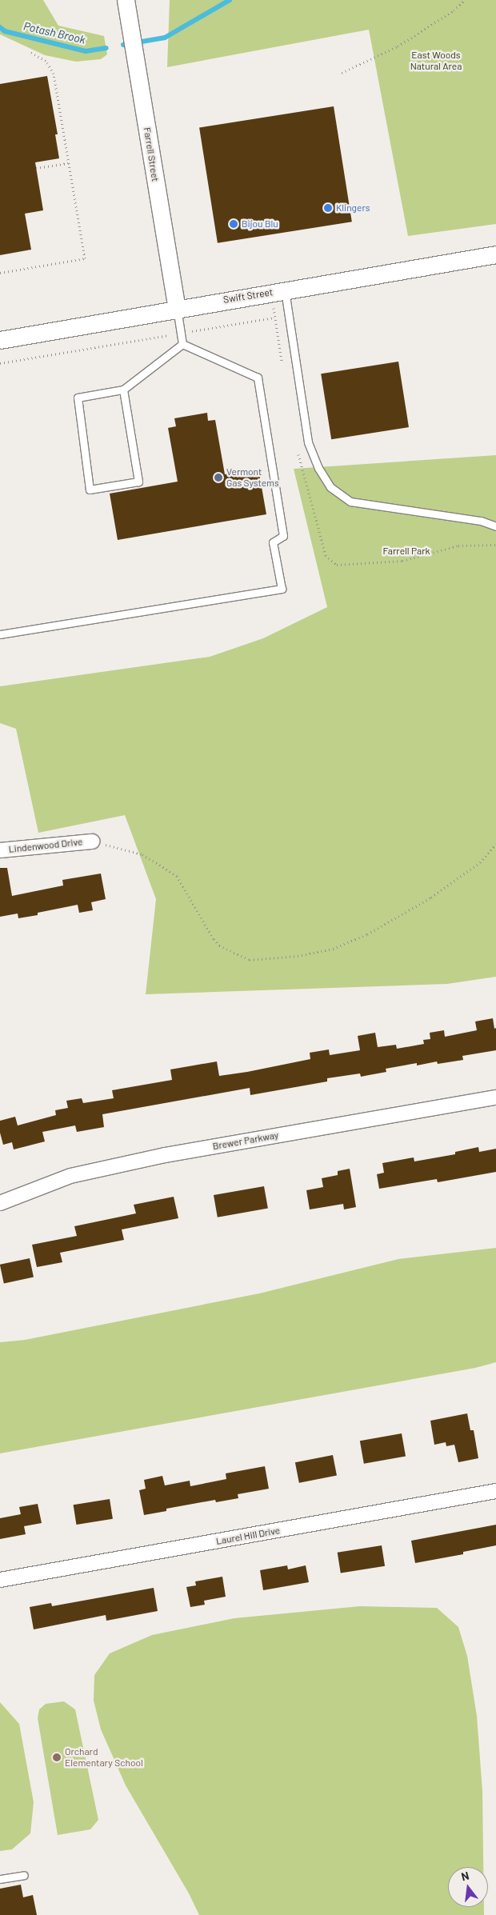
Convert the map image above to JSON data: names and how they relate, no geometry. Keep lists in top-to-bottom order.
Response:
{
  "streets": {
    "street": [
      "Farrell Street",
      "Swift Street",
      "Lindenwood Drive",
      "Brewer Parkway",
      "Laurel Hill Drive"
    ]
  },
  "crossings": [
    ["Farrell Street", "Swift Street"]
  ],
  "water": ["Potash Brook"],
  "parks": ["East Woods Natural Area", "Farrell Park"],
  "places": [
    "Klingers",
    "Bijou Blu",
    "Vermont Gas Systems",
    "Orchard Elementary School"
  ],
  "north": "top"
}
